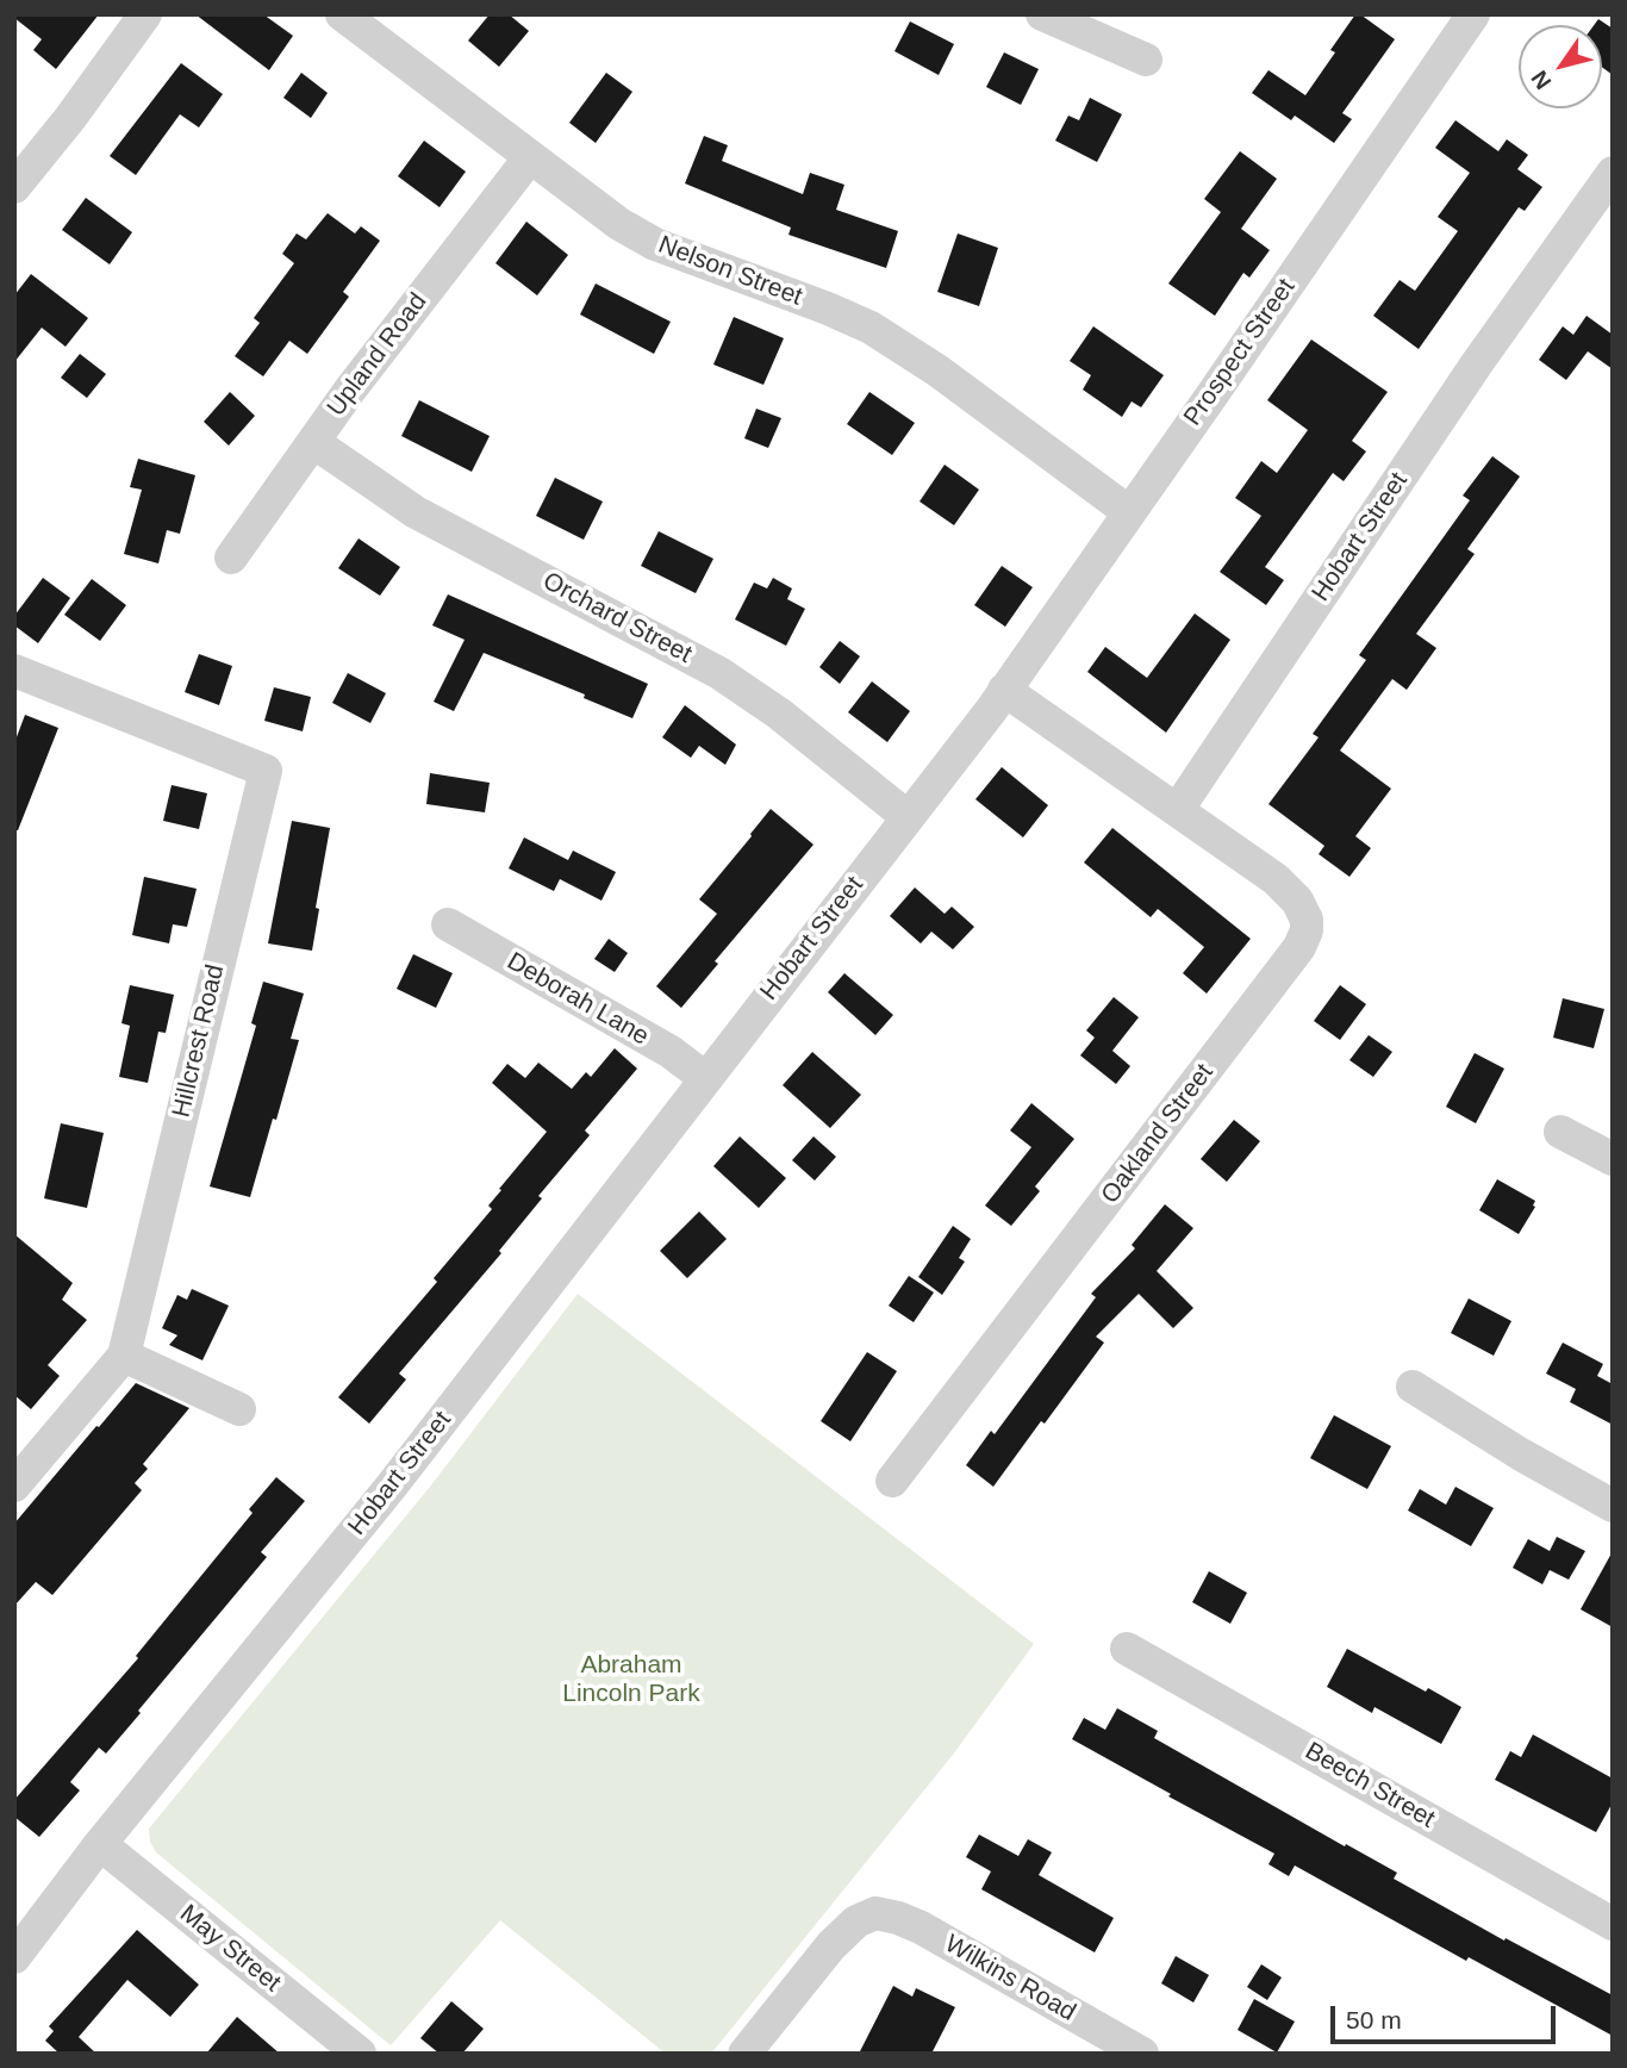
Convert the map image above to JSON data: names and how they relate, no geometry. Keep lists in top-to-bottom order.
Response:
{
  "streets": {
    "street": [
      "Nelson Street",
      "Prospect Street",
      "Upland Road",
      "Hobart Street",
      "Orchard Street",
      "Deborah Lane",
      "Hillcrest Road",
      "Oakland Street",
      "Beech Street",
      "May Street",
      "Wilkins Road"
    ]
  },
  "crossings": [
    ["Nelson Street", "Prospect Street"],
    ["Nelson Street", "Upland Road"],
    ["Prospect Street", "Hobart Street"],
    ["Upland Road", "Orchard Street"],
    ["Hobart Street", "Orchard Street"],
    ["Hobart Street", "Deborah Lane"],
    ["Hobart Street", "Oakland Street"],
    ["Hobart Street", "May Street"]
  ],
  "parks": ["Abraham Lincoln Park"],
  "scale_bar": "50 m",
  "north": "bottom left"
}
